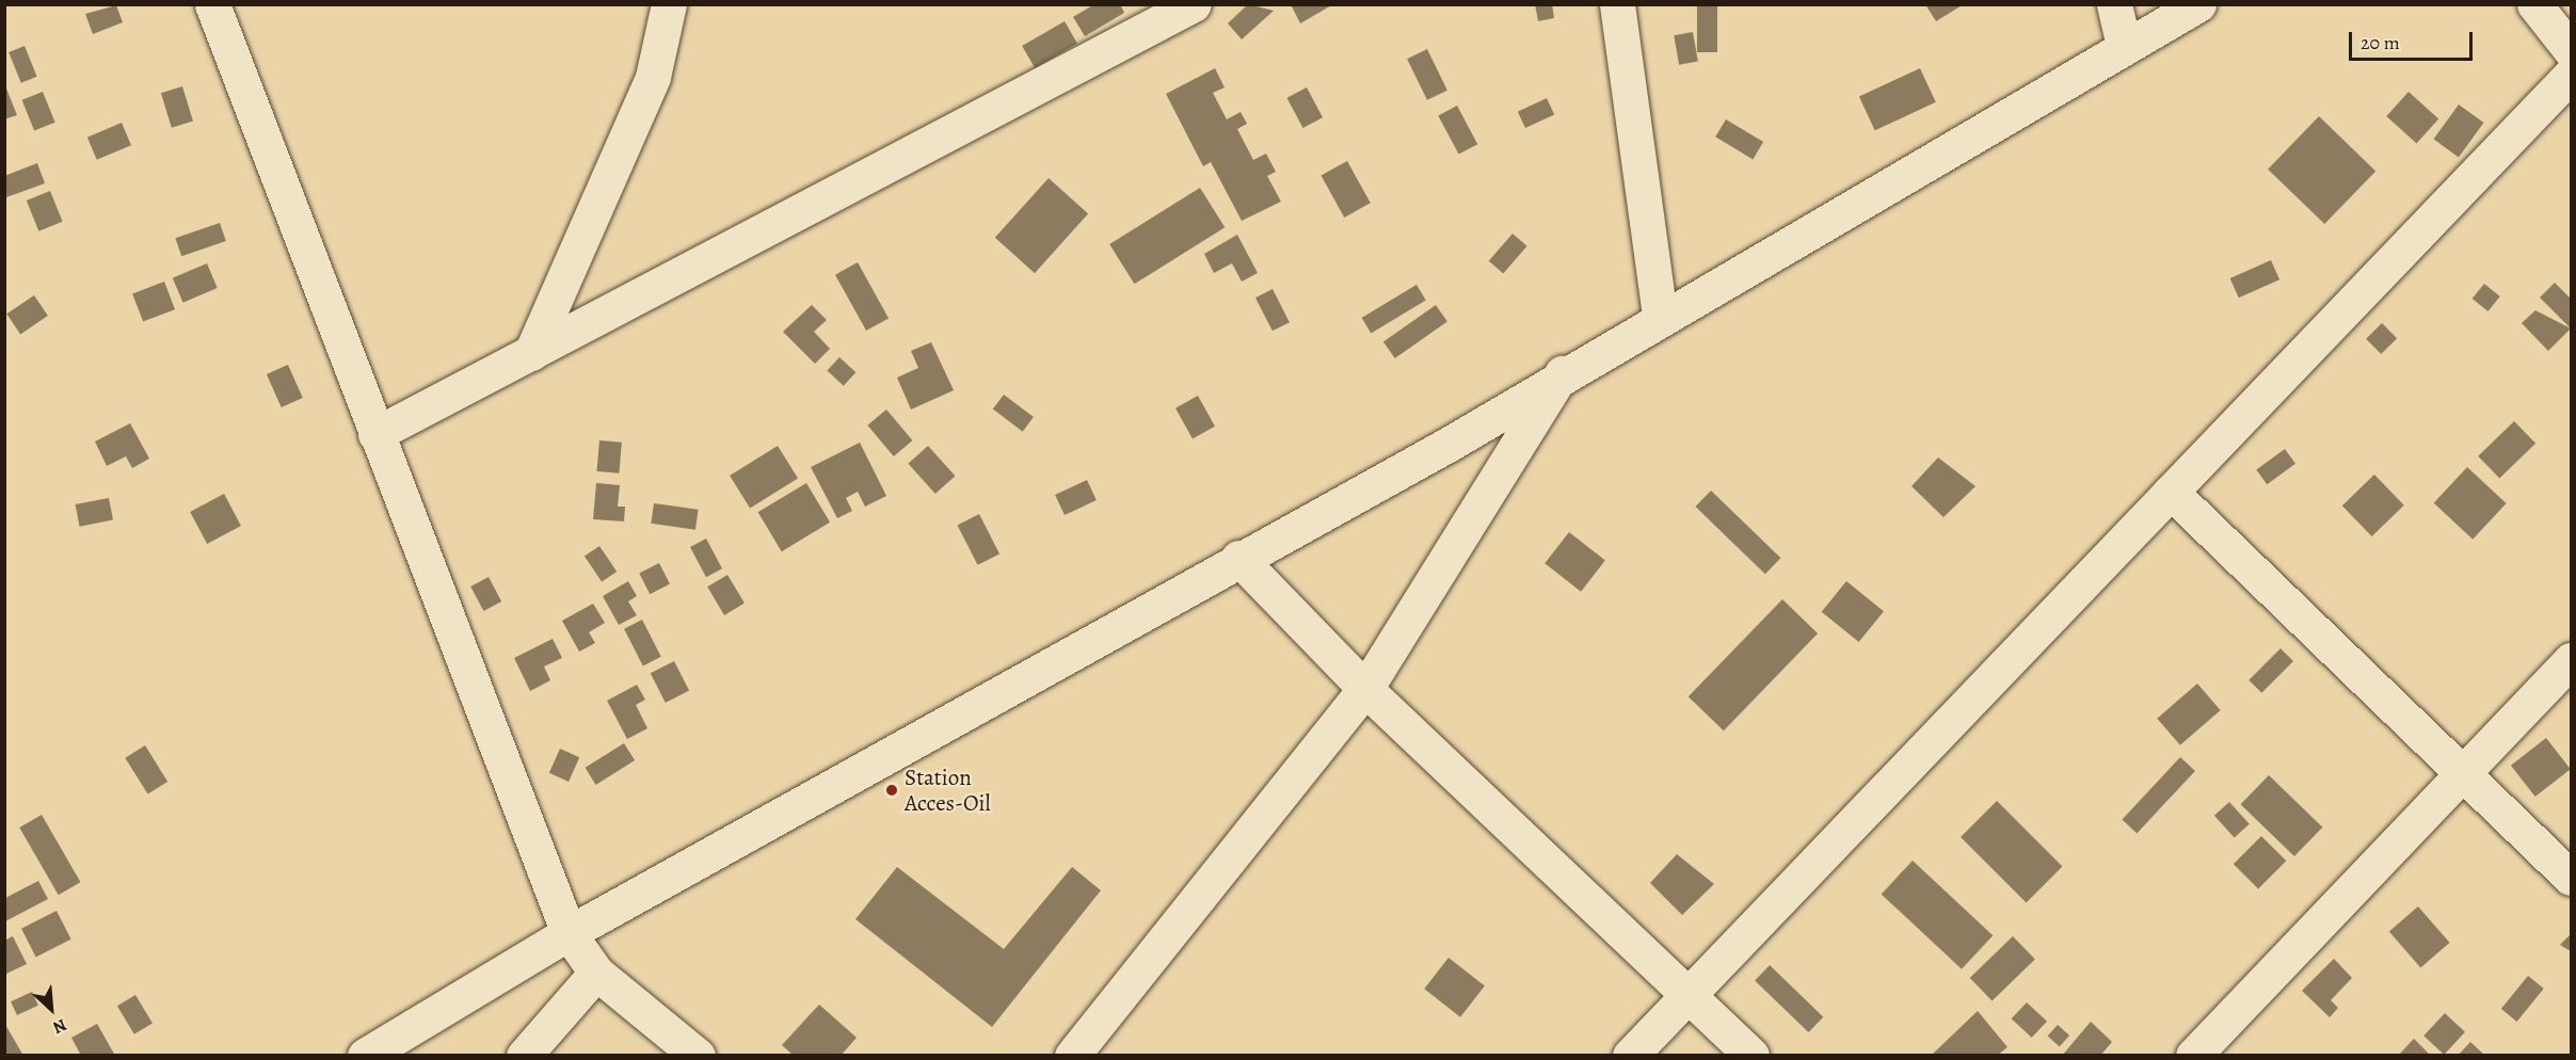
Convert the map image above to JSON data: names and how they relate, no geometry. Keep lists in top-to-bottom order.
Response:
{
  "places": ["Station Acces-Oil"],
  "scale_bar": "20 m",
  "north": "bottom right"
}
